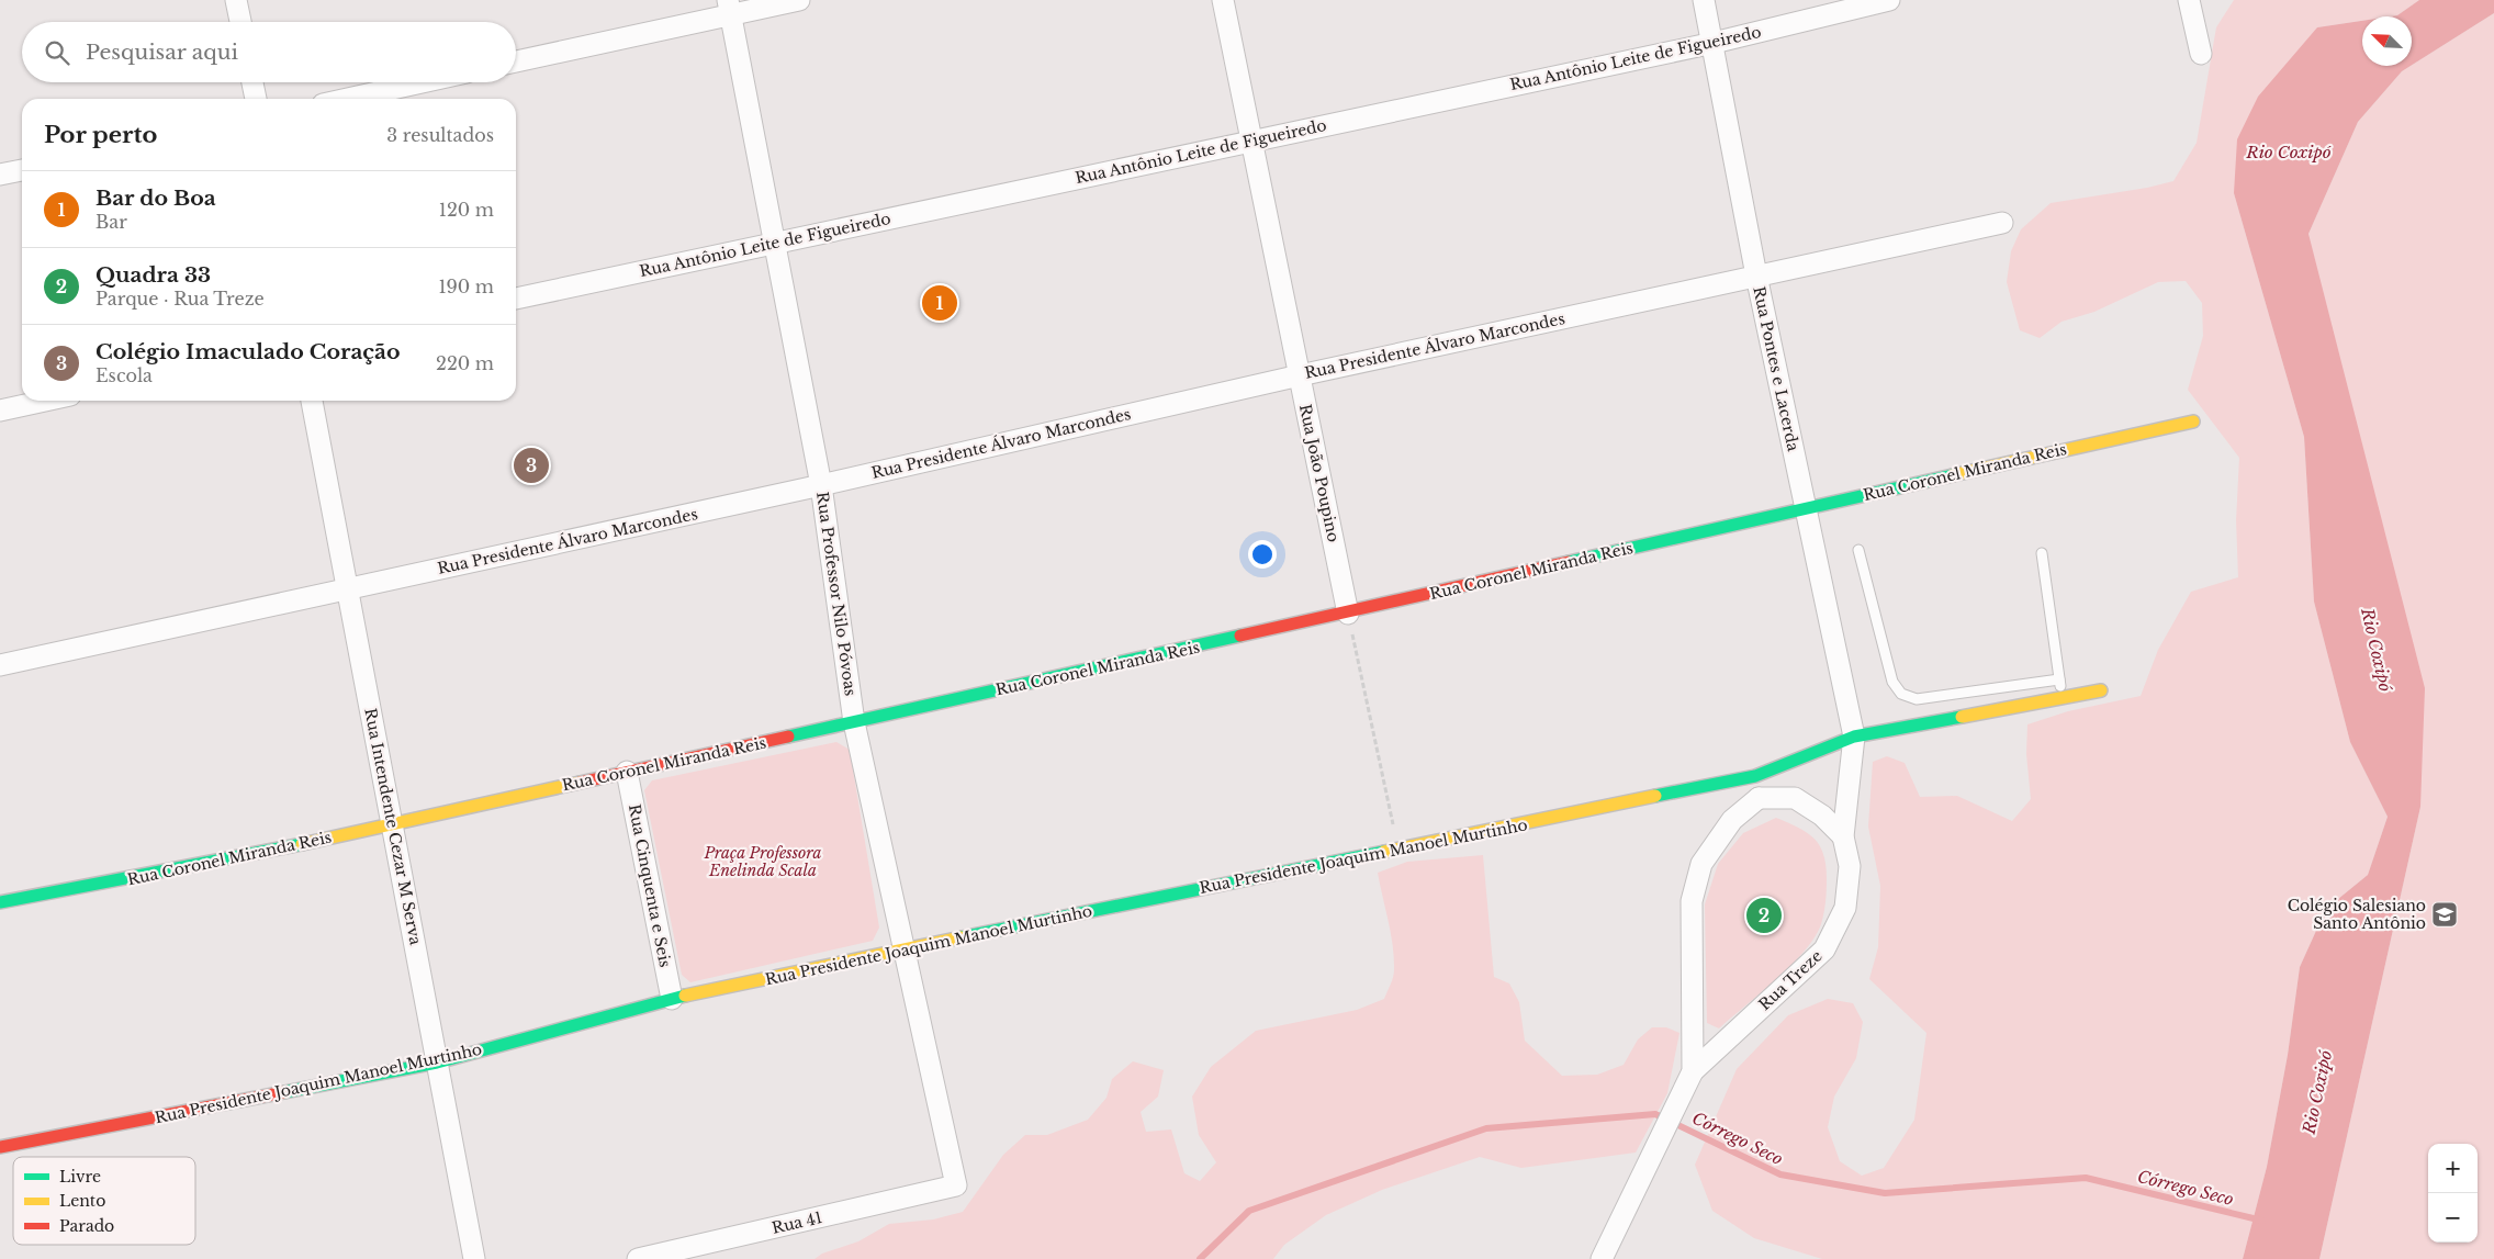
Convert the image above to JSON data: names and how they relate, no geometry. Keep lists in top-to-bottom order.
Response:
{
  "streets": {
    "street": [
      "Rua Antônio Leite de Figueiredo",
      "Rua Presidente Álvaro Marcondes",
      "Rua Pontes e Lacerda",
      "Rua Coronel Miranda Reis",
      "Rua João Poupino",
      "Rua Professor Nilo Póvoas",
      "Rua Intendente Cezar M Serva",
      "Rua Presidente Joaquim Manoel Murtinho",
      "Rua Cinquenta e Seis",
      "Rua Treze",
      "Rua 41"
    ]
  },
  "crossings": [
    ["Rua Antônio Leite de Figueiredo", "Rua Pontes e Lacerda"],
    ["Rua Antônio Leite de Figueiredo", "Rua João Poupino"],
    ["Rua Antônio Leite de Figueiredo", "Rua Professor Nilo Póvoas"],
    ["Rua Presidente Álvaro Marcondes", "Rua Pontes e Lacerda"],
    ["Rua Presidente Álvaro Marcondes", "Rua João Poupino"],
    ["Rua Presidente Álvaro Marcondes", "Rua Professor Nilo Póvoas"],
    ["Rua Presidente Álvaro Marcondes", "Rua Intendente Cezar M Serva"],
    ["Rua Pontes e Lacerda", "Rua Coronel Miranda Reis"],
    ["Rua Pontes e Lacerda", "Rua Presidente Joaquim Manoel Murtinho"],
    ["Rua Pontes e Lacerda", "Rua Treze"],
    ["Rua Coronel Miranda Reis", "Rua João Poupino"],
    ["Rua Coronel Miranda Reis", "Rua Professor Nilo Póvoas"],
    ["Rua Coronel Miranda Reis", "Rua Intendente Cezar M Serva"],
    ["Rua Coronel Miranda Reis", "Rua Cinquenta e Seis"],
    ["Rua Professor Nilo Póvoas", "Rua Presidente Joaquim Manoel Murtinho"],
    ["Rua Professor Nilo Póvoas", "Rua 41"],
    ["Rua Intendente Cezar M Serva", "Rua Presidente Joaquim Manoel Murtinho"],
    ["Rua Presidente Joaquim Manoel Murtinho", "Rua Cinquenta e Seis"],
    ["Rua Presidente Joaquim Manoel Murtinho", "Rua Treze"]
  ],
  "water": ["Rio Coxipó", "Córrego Seco"],
  "parks": ["Praça Professora Enelinda Scala"],
  "places": {
    "school or university": ["Colégio Salesiano Santo Antônio"]
  },
  "legend": ["Livre", "Lento", "Parado"],
  "north": "top left",
  "page": {
    "search": "Pesquisar aqui",
    "heading": ["Por perto", "3 resultados"],
    "list": [
      {
        "mark": "1",
        "name": "Bar do Boa",
        "note": "Bar",
        "value": "120 m"
      },
      {
        "mark": "2",
        "name": "Quadra 33",
        "note": "Parque · Rua Treze",
        "value": "190 m"
      },
      {
        "mark": "3",
        "name": "Colégio Imaculado Coração",
        "note": "Escola",
        "value": "220 m"
      }
    ],
    "pins": ["1", "3", "2"],
    "map_buttons": ["+", "−"]
  }
}
